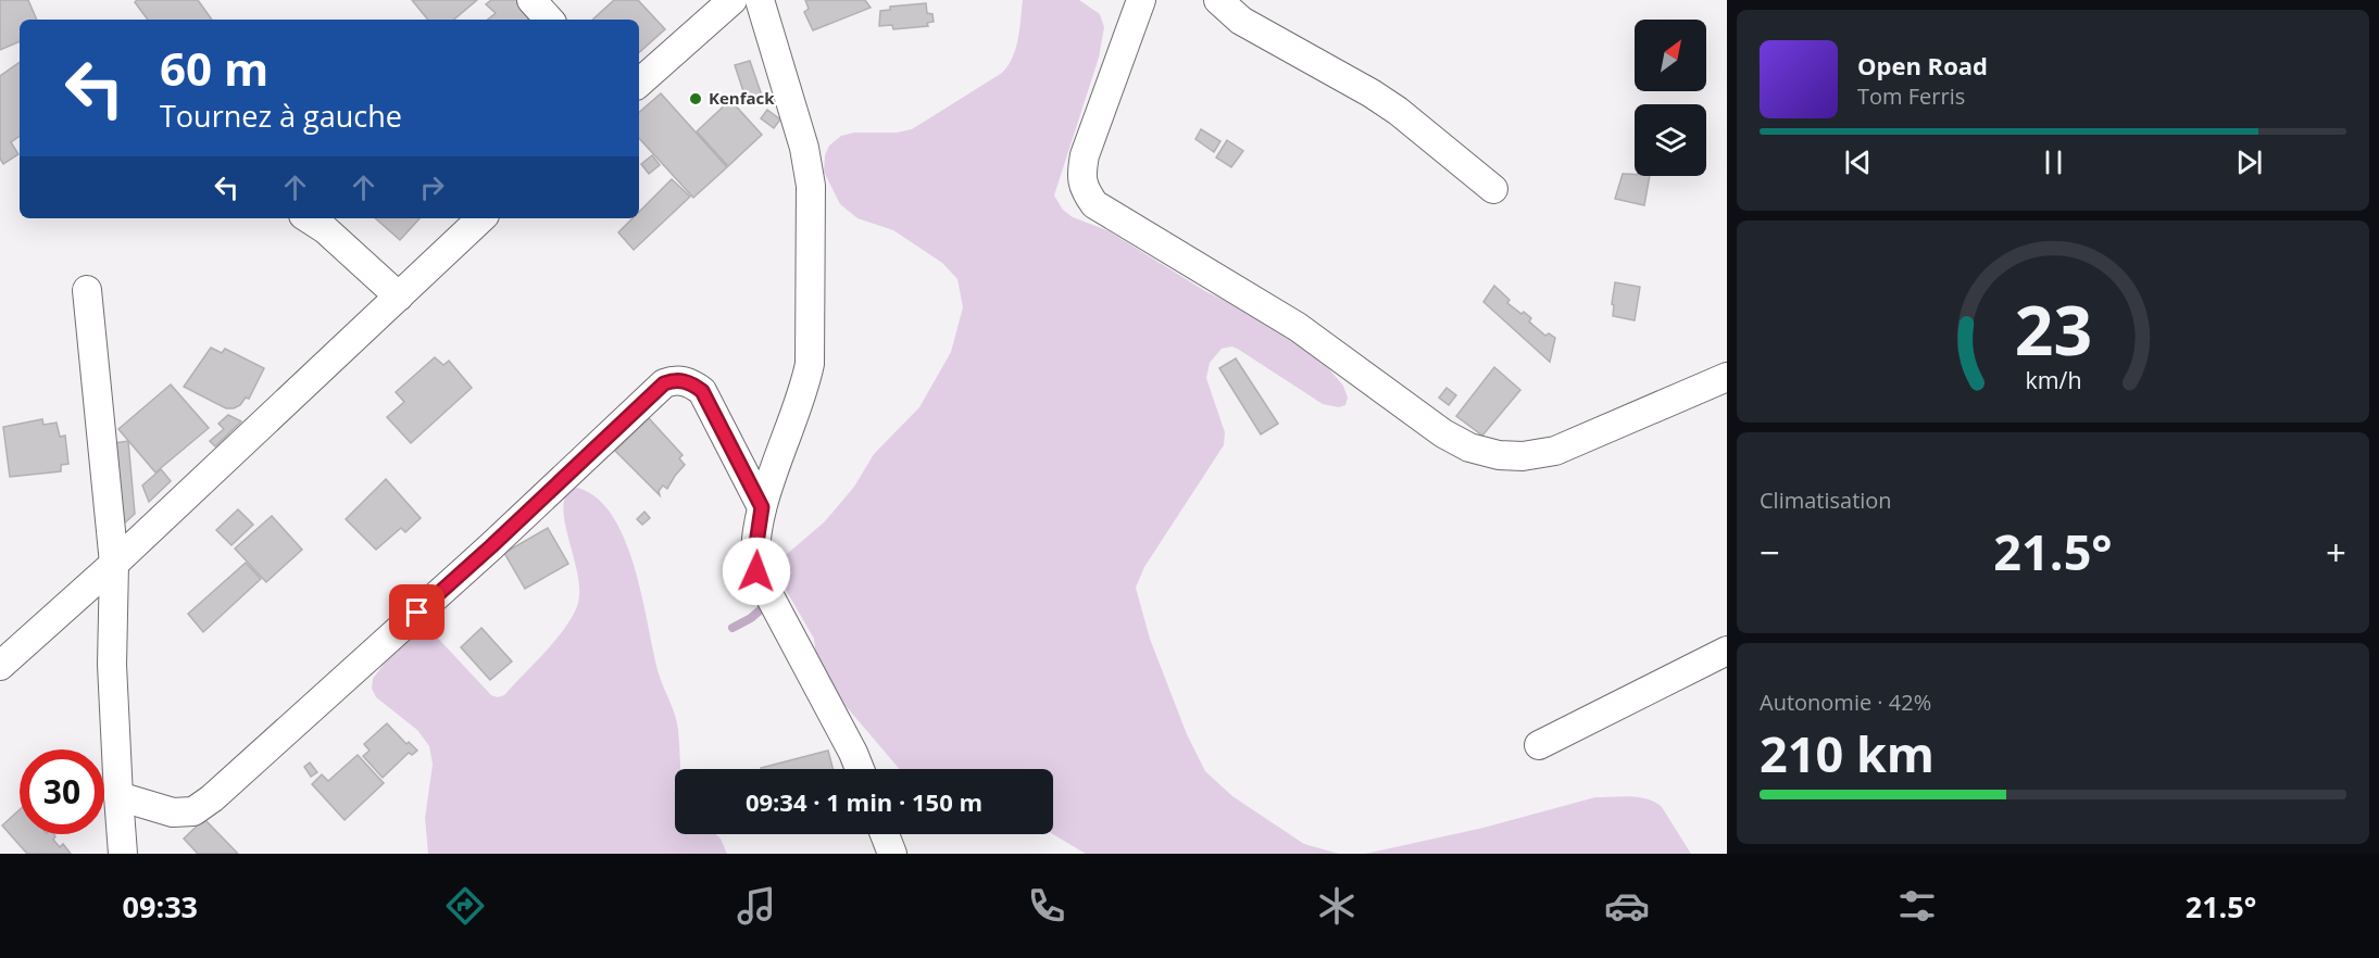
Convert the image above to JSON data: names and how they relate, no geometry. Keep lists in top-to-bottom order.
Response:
{
  "places": ["Kenfack"],
  "north": "top right",
  "page": {
    "turn": ["60 m", "Tournez à gauche"],
    "song": ["Open Road", "Tom Ferris"],
    "tile": [
      "Climatisation",
      ["Autonomie · 42%", "210 km"]
    ],
    "heat": ["−", "21.5°", "+"],
    "limit": "30",
    "trip": "09:34 · 1 min · 150 m",
    "tabs": ["09:33", "21.5°"],
    "gauge": ["23", "km/h"]
  }
}
